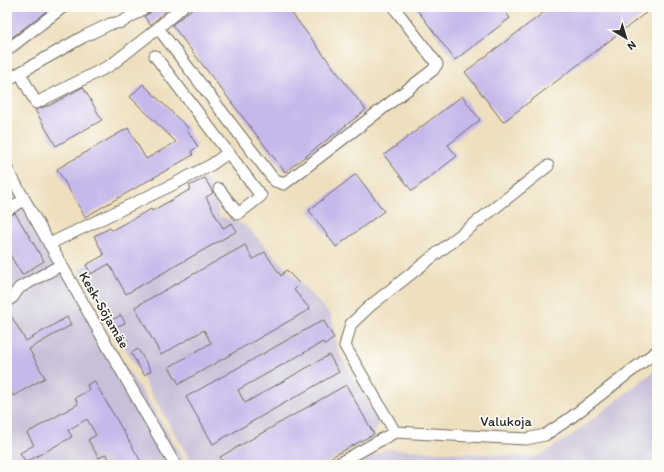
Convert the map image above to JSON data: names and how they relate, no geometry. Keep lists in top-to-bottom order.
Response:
{
  "streets": {
    "street": ["Kesk-Sõjamäe", "Valukoja"]
  },
  "north": "bottom right"
}
